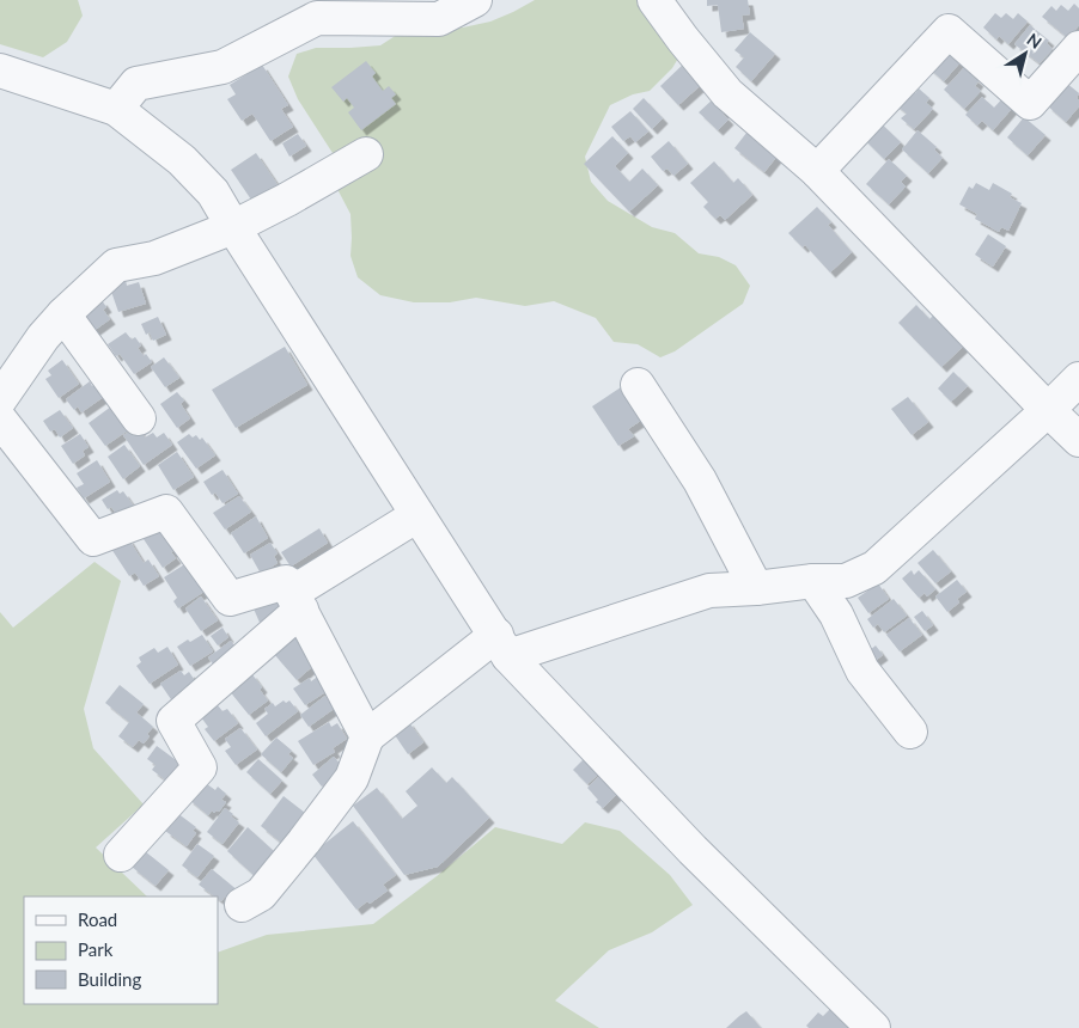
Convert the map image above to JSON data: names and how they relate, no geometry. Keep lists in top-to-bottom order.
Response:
{
  "legend": ["Road", "Park", "Building"],
  "north": "top right"
}
